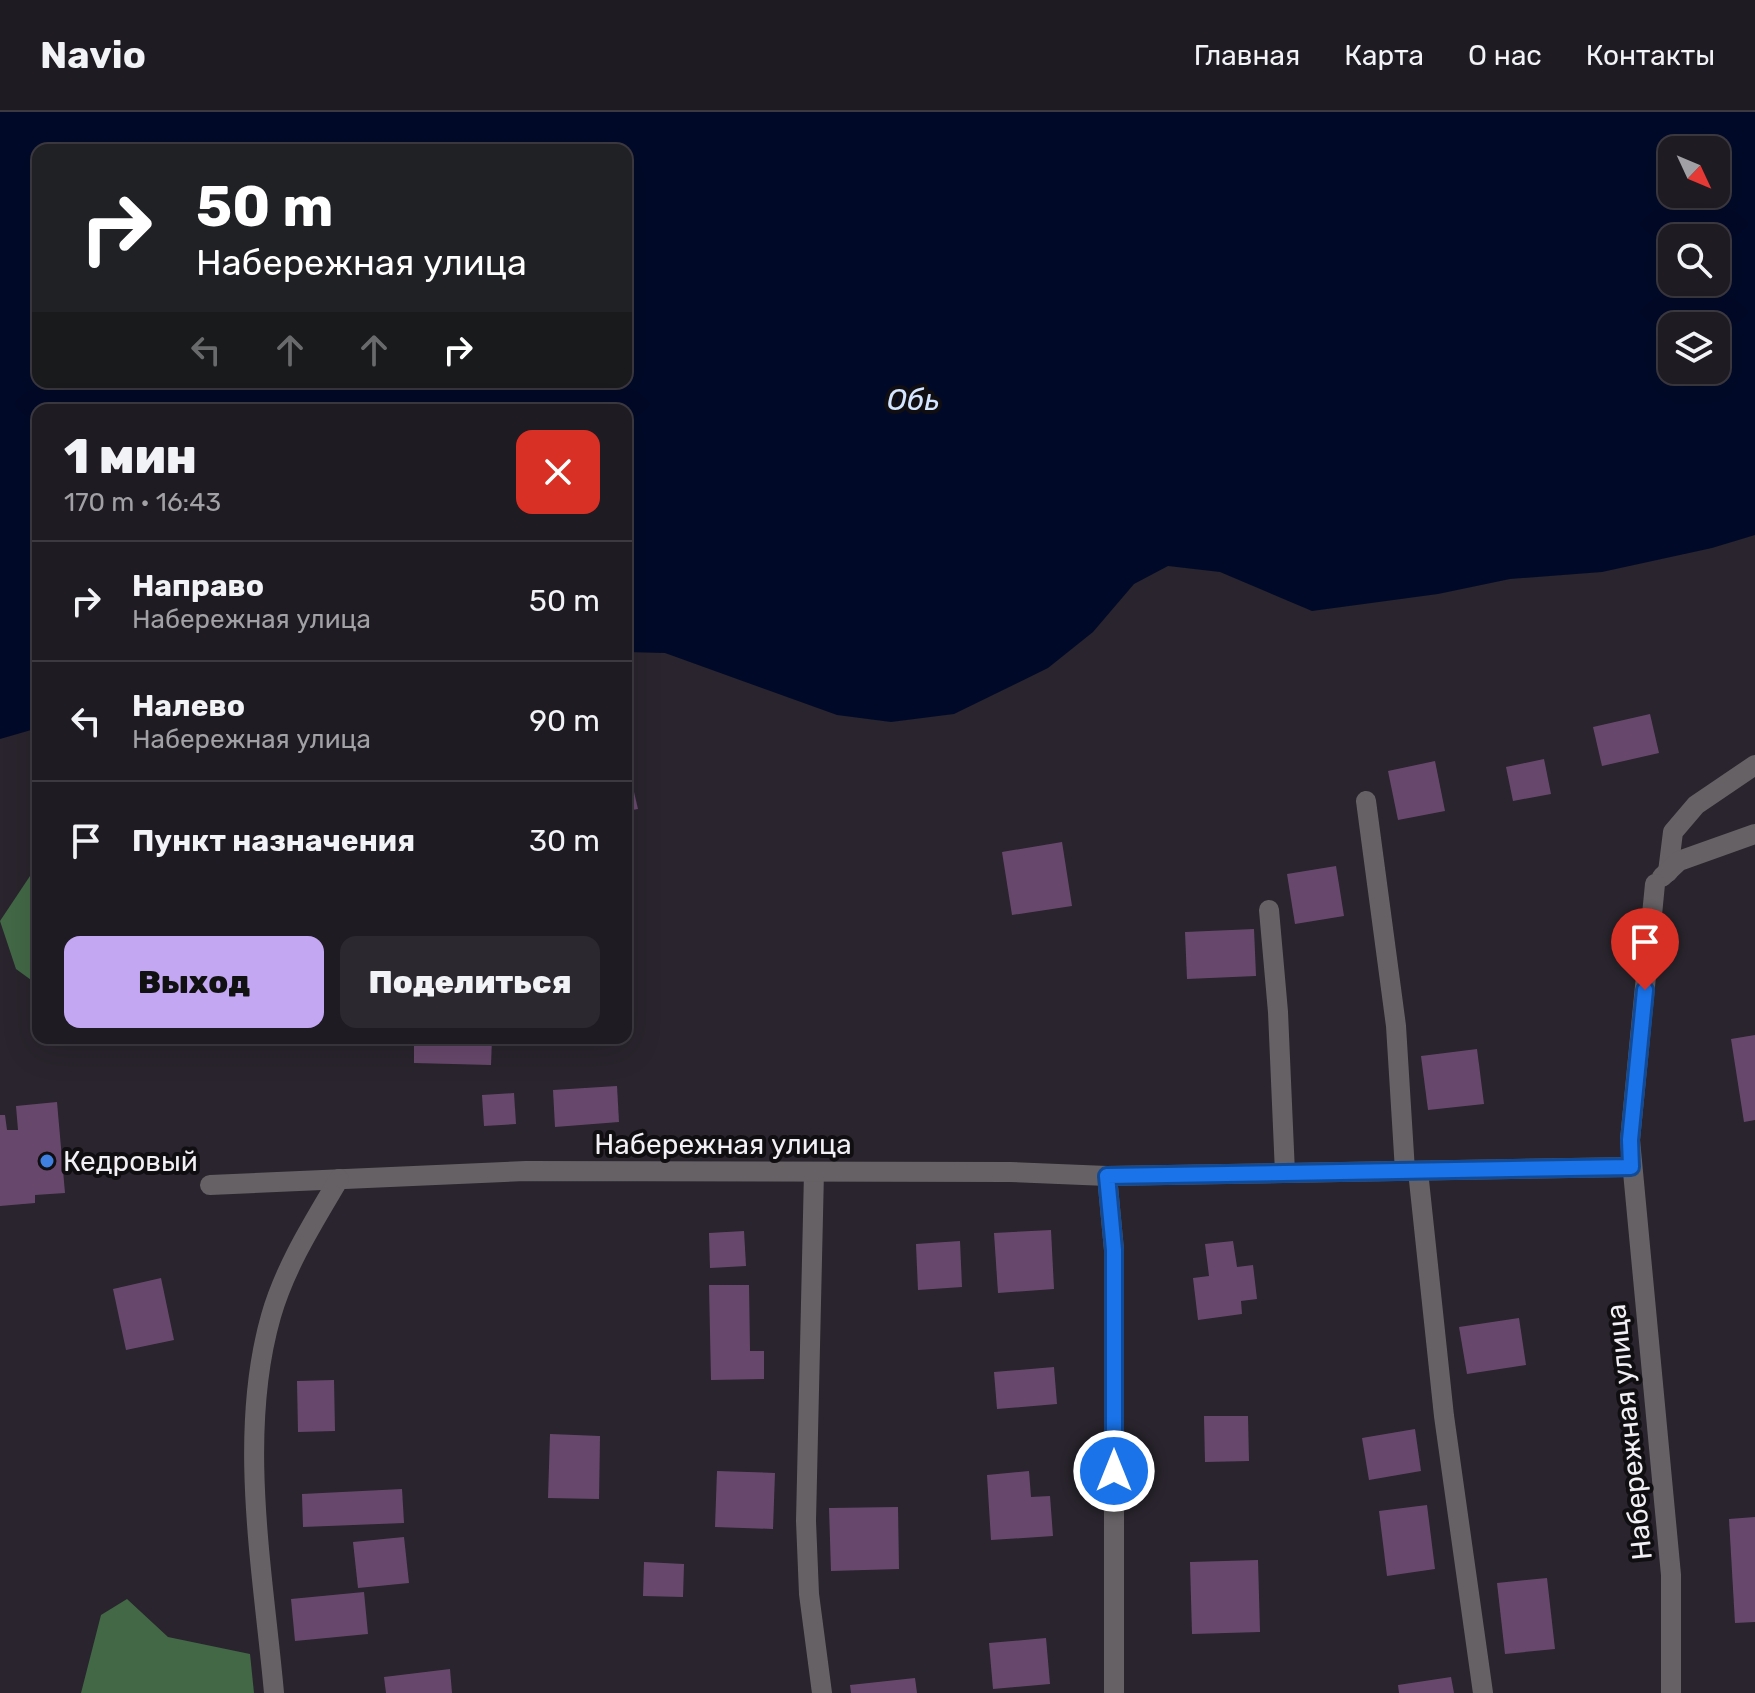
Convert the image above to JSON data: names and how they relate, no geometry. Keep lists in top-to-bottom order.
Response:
{
  "streets": {
    "street": ["Набережная улица"]
  },
  "water": ["Обь"],
  "places": ["Кедровый"],
  "north": "bottom right",
  "page": {
    "header": "Navio",
    "nav": [
      "Главная",
      "Карта",
      "О нас",
      "Контакты"
    ],
    "turn": ["50 m", "Набережная улица"],
    "heading": ["1 мин", "170 m · 16:43"],
    "list": [
      {
        "name": "Направо",
        "note": "Набережная улица",
        "value": "50 m"
      },
      {
        "name": "Налево",
        "note": "Набережная улица",
        "value": "90 m"
      },
      {
        "name": "Пункт назначения",
        "value": "30 m"
      }
    ],
    "buttons": ["Выход", "Поделиться"]
  }
}
